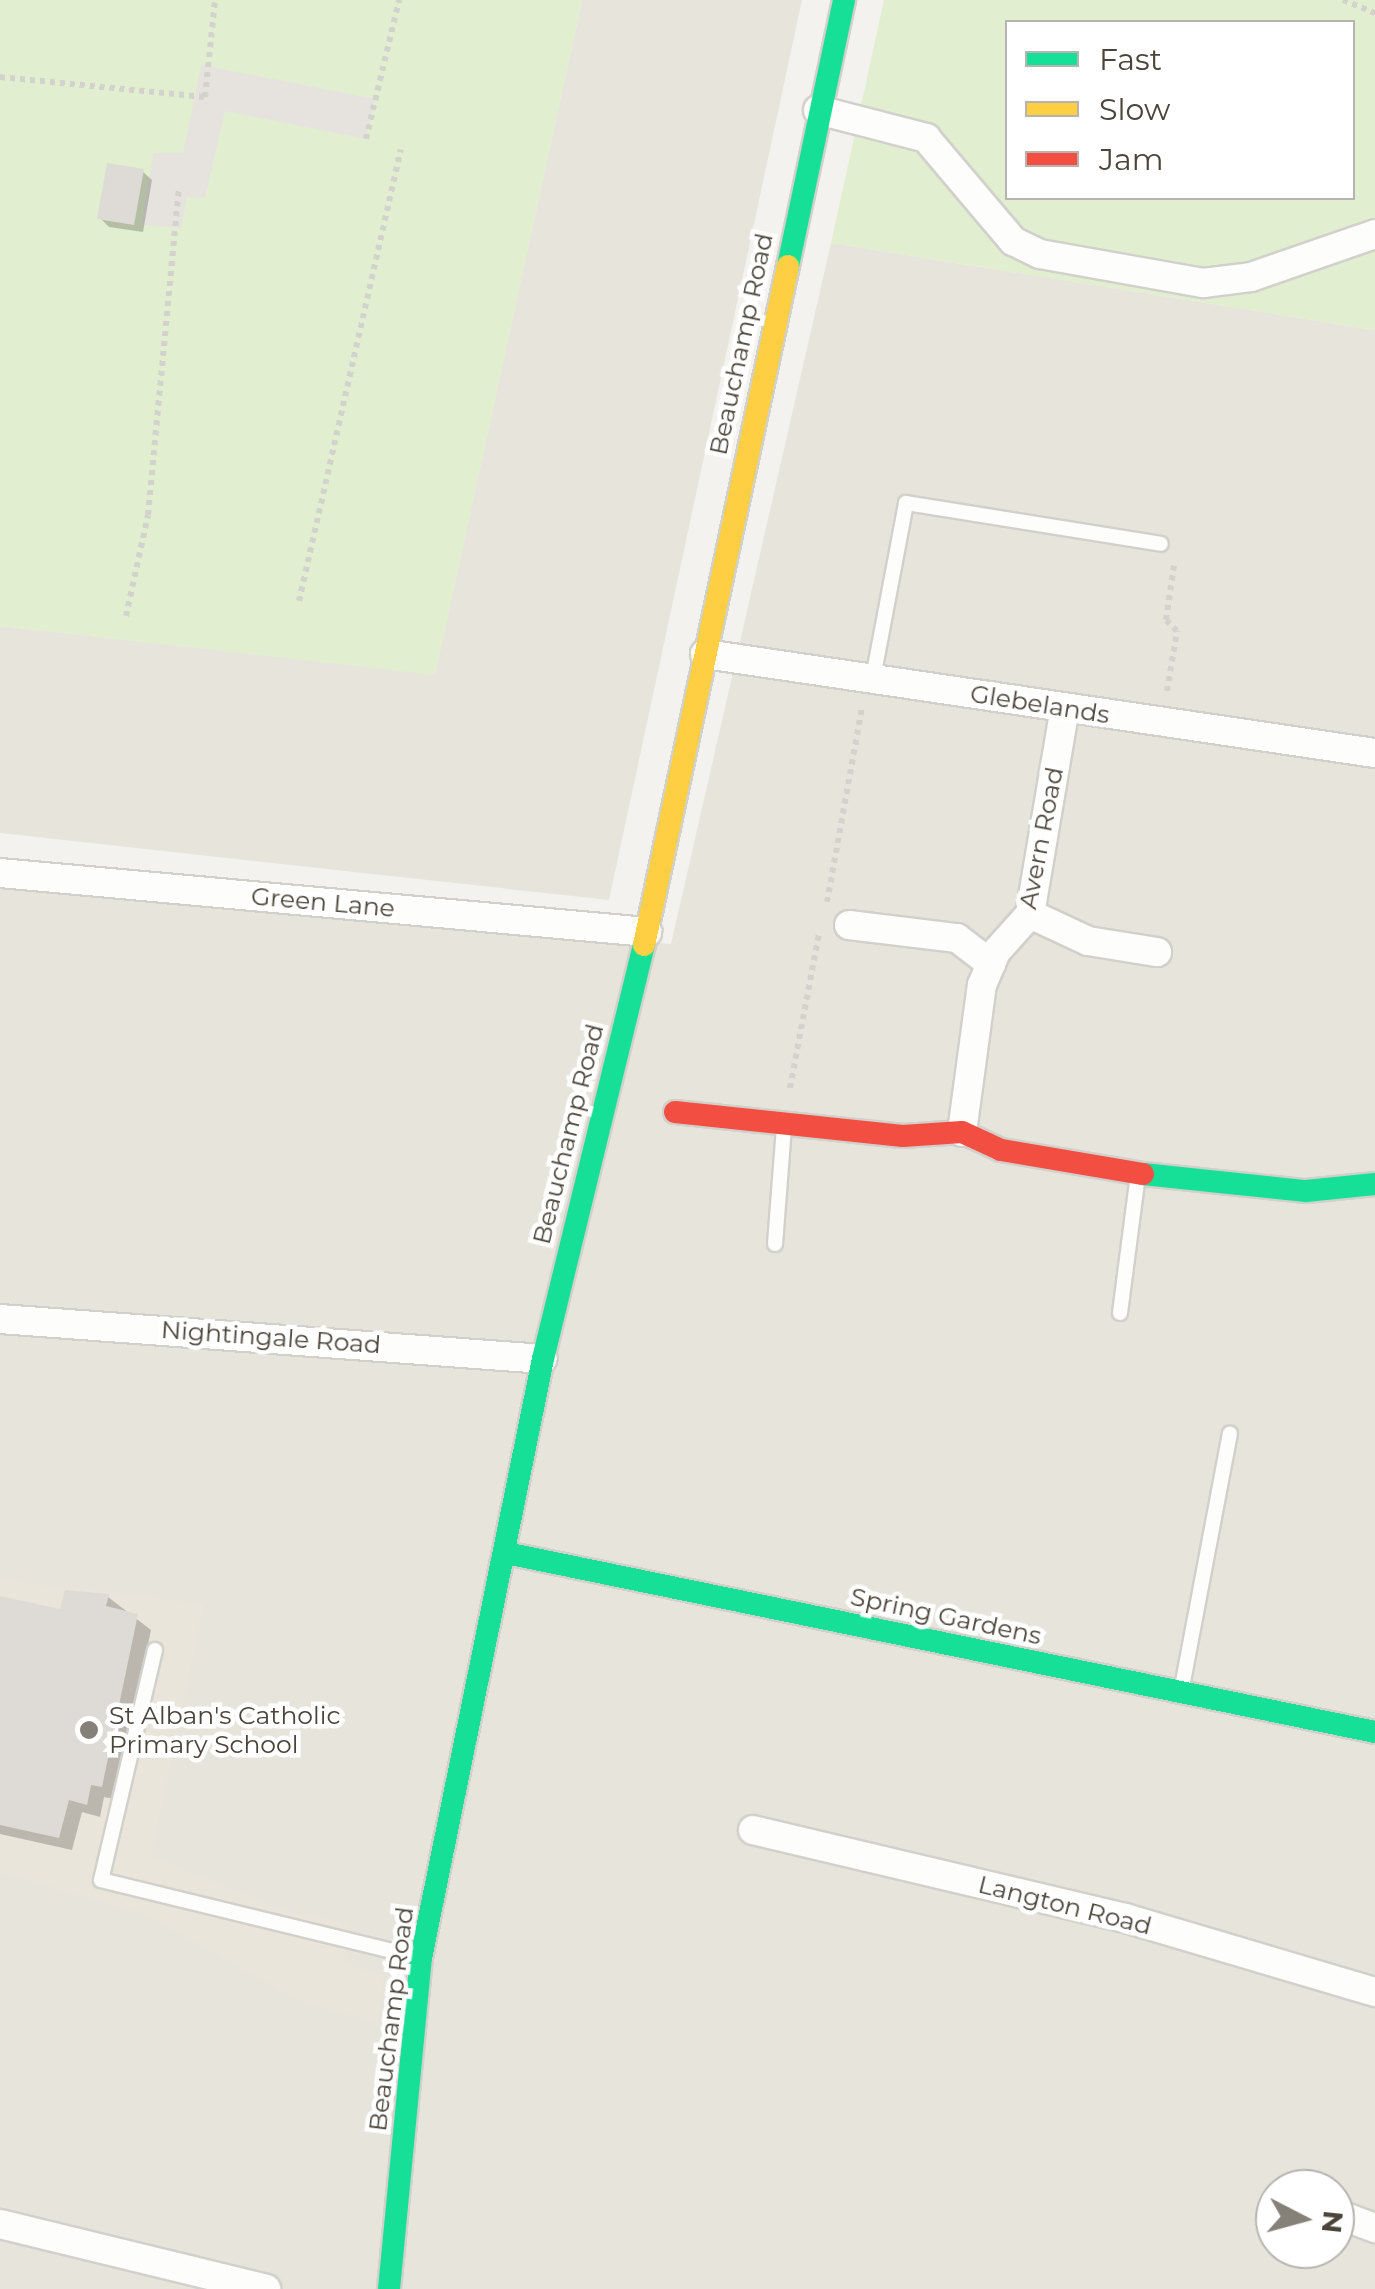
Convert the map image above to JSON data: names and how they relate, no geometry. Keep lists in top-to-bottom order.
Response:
{
  "streets": {
    "street": [
      "Beauchamp Road",
      "Glebelands",
      "Avern Road",
      "Green Lane",
      "Nightingale Road",
      "Spring Gardens",
      "Langton Road"
    ]
  },
  "crossings": [
    ["Beauchamp Road", "Glebelands"],
    ["Beauchamp Road", "Green Lane"],
    ["Beauchamp Road", "Nightingale Road"],
    ["Beauchamp Road", "Spring Gardens"],
    ["Glebelands", "Avern Road"]
  ],
  "places": ["St Alban's Catholic Primary School"],
  "legend": ["Fast", "Slow", "Jam"],
  "north": "right"
}
